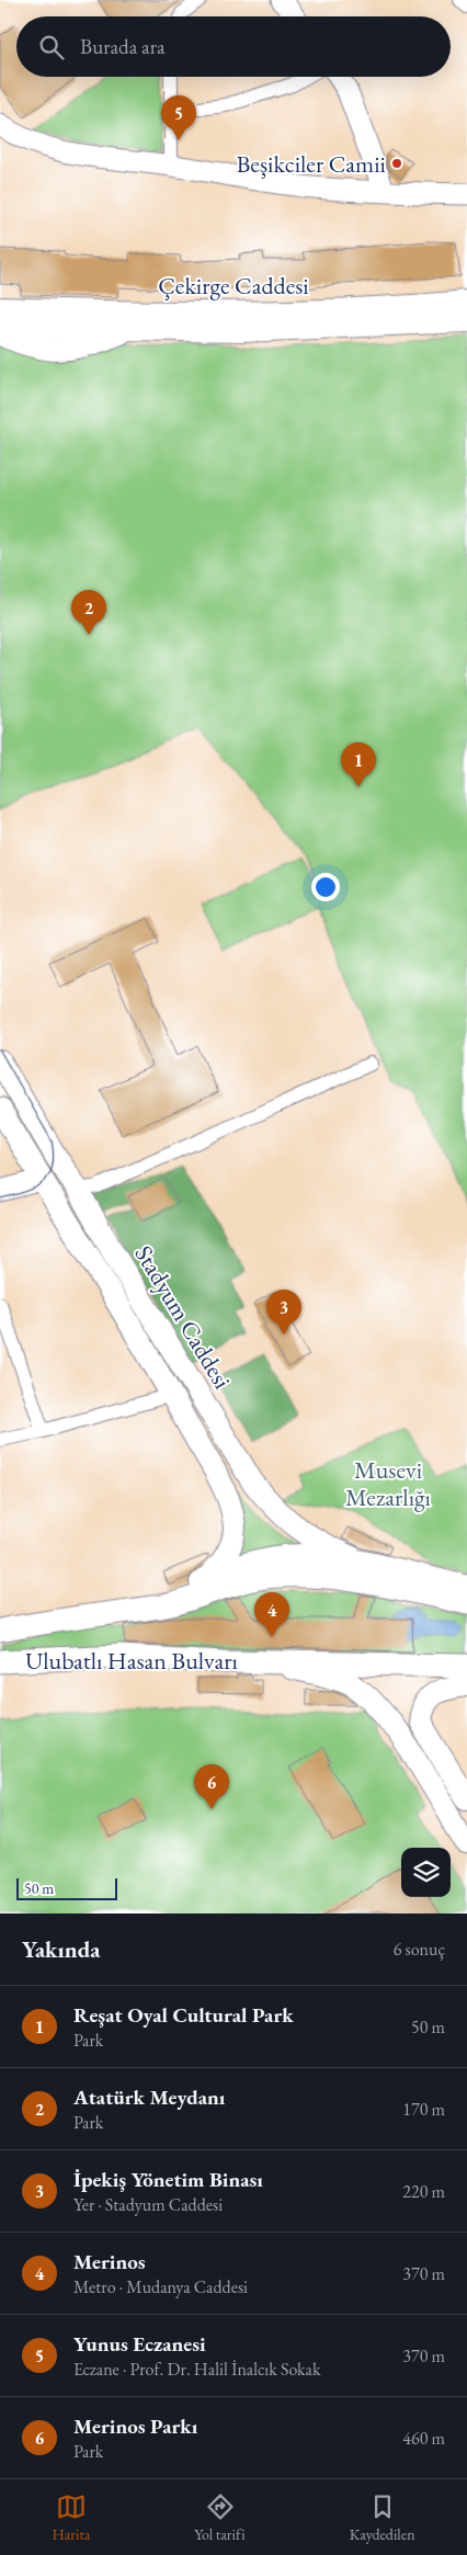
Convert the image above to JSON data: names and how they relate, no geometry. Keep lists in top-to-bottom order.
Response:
{
  "streets": {
    "highway": ["Ulubatlı Hasan Bulvarı"],
    "main road": ["Çekirge Caddesi", "Stadyum Caddesi"]
  },
  "parks": ["Musevi Mezarlığı"],
  "places": ["Beşikciler Camii"],
  "scale_bar": "50 m",
  "page": {
    "search": "Burada ara",
    "pins": [
      "5",
      "2",
      "1",
      "3",
      "4",
      "6"
    ],
    "scale": "50 m",
    "heading": ["Yakında", "6 sonuç"],
    "list": [
      {
        "mark": "1",
        "name": "Reşat Oyal Cultural Park",
        "note": "Park",
        "value": "50 m"
      },
      {
        "mark": "2",
        "name": "Atatürk Meydanı",
        "note": "Park",
        "value": "170 m"
      },
      {
        "mark": "3",
        "name": "İpekiş Yönetim Binası",
        "note": "Yer · Stadyum Caddesi",
        "value": "220 m"
      },
      {
        "mark": "4",
        "name": "Merinos",
        "note": "Metro · Mudanya Caddesi",
        "value": "370 m"
      },
      {
        "mark": "5",
        "name": "Yunus Eczanesi",
        "note": "Eczane · Prof. Dr. Halil İnalcık Sokak",
        "value": "370 m"
      },
      {
        "mark": "6",
        "name": "Merinos Parkı",
        "note": "Park",
        "value": "460 m"
      }
    ],
    "nav": ["Harita", "Yol tarifi", "Kaydedilen"]
  }
}
